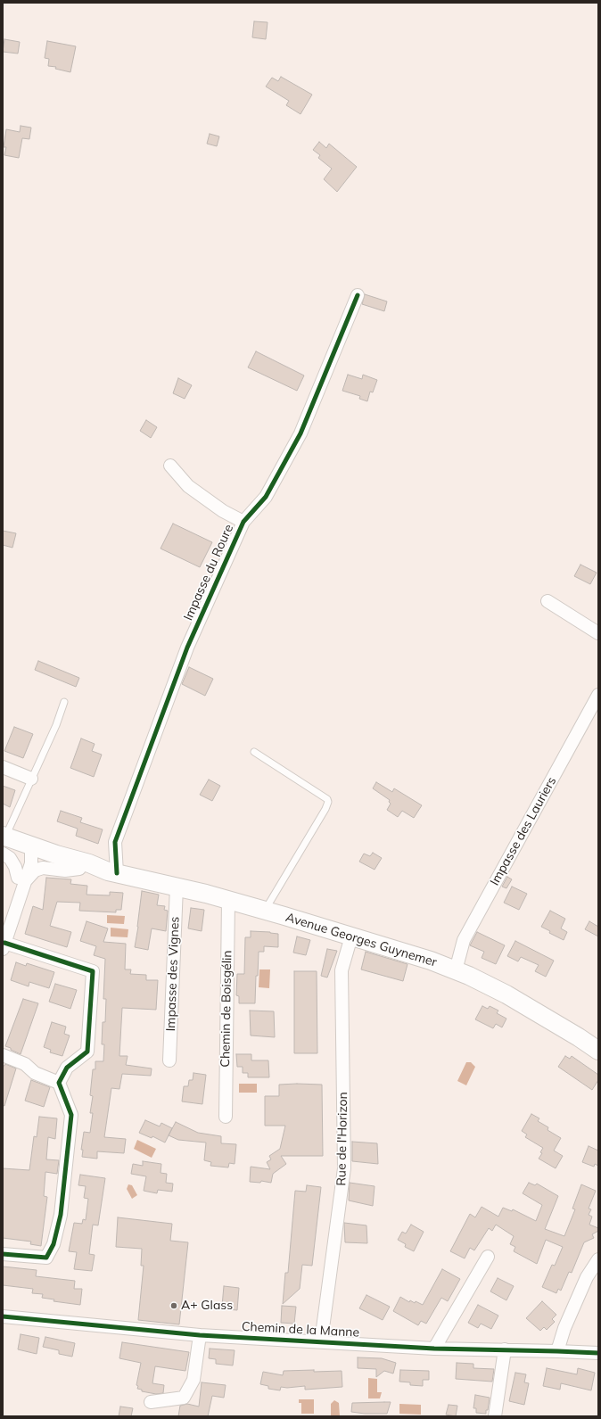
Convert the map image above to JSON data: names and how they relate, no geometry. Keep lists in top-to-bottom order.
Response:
{
  "streets": {
    "main road": ["Avenue Georges Guynemer"],
    "street": [
      "Impasse du Roure",
      "Impasse des Lauriers",
      "Impasse des Vignes",
      "Chemin de Boisgélin",
      "Rue de l'Horizon",
      "Chemin de la Manne"
    ]
  },
  "crossings": [
    ["Impasse du Roure", "Avenue Georges Guynemer"],
    ["Impasse des Lauriers", "Avenue Georges Guynemer"],
    ["Avenue Georges Guynemer", "Impasse des Vignes"],
    ["Avenue Georges Guynemer", "Chemin de Boisgélin"],
    ["Avenue Georges Guynemer", "Rue de l'Horizon"],
    ["Rue de l'Horizon", "Chemin de la Manne"]
  ],
  "places": ["A+ Glass"]
}
